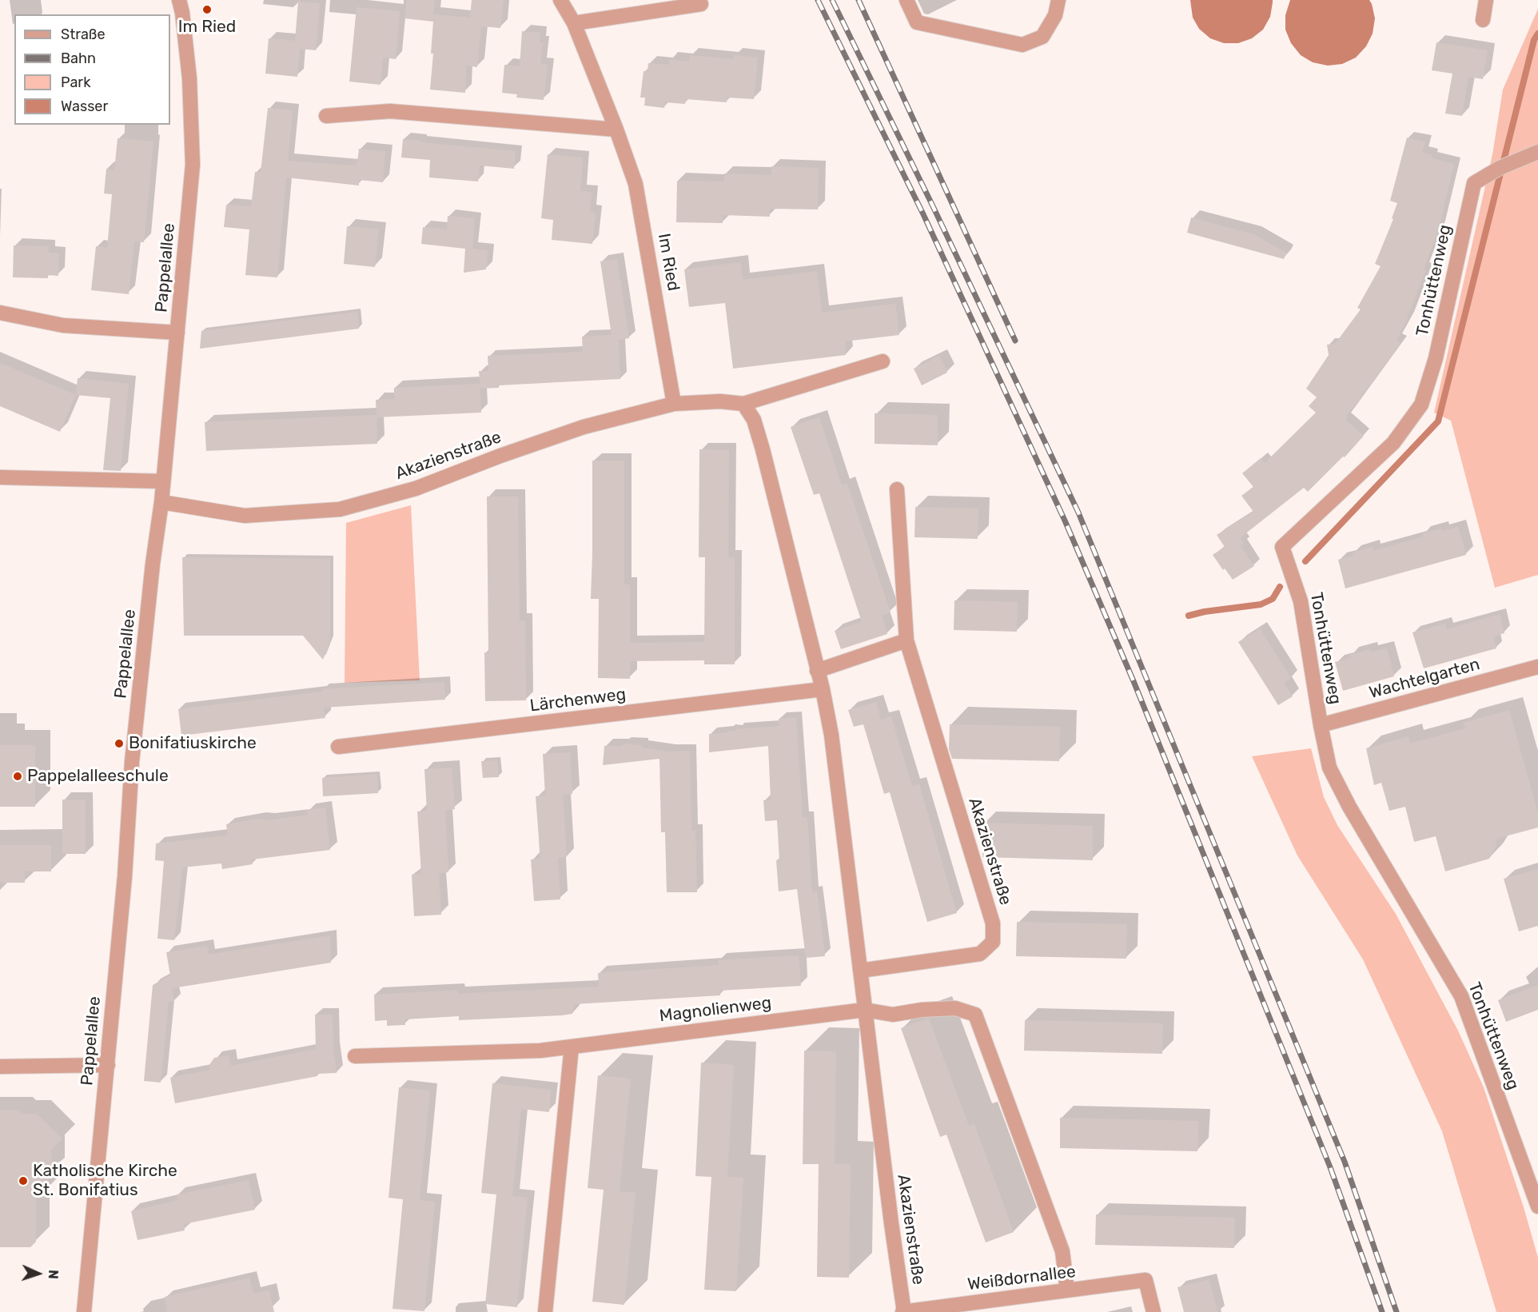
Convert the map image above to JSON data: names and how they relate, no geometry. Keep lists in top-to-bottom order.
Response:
{
  "streets": {
    "street": [
      "Im Ried",
      "Pappelallee",
      "Tonhüttenweg",
      "Akazienstraße",
      "Wachtelgarten",
      "Lärchenweg",
      "Magnolienweg",
      "Weißdornallee"
    ]
  },
  "crossings": [
    ["Im Ried", "Akazienstraße"],
    ["Pappelallee", "Akazienstraße"],
    ["Tonhüttenweg", "Wachtelgarten"],
    ["Akazienstraße", "Lärchenweg"],
    ["Akazienstraße", "Magnolienweg"],
    ["Akazienstraße", "Weißdornallee"]
  ],
  "places": [
    "Im Ried",
    "Bonifatiuskirche",
    "Pappelalleeschule",
    "Katholische Kirche St. Bonifatius"
  ],
  "legend": [
    "Straße",
    "Bahn",
    "Park",
    "Wasser"
  ],
  "north": "right"
}
